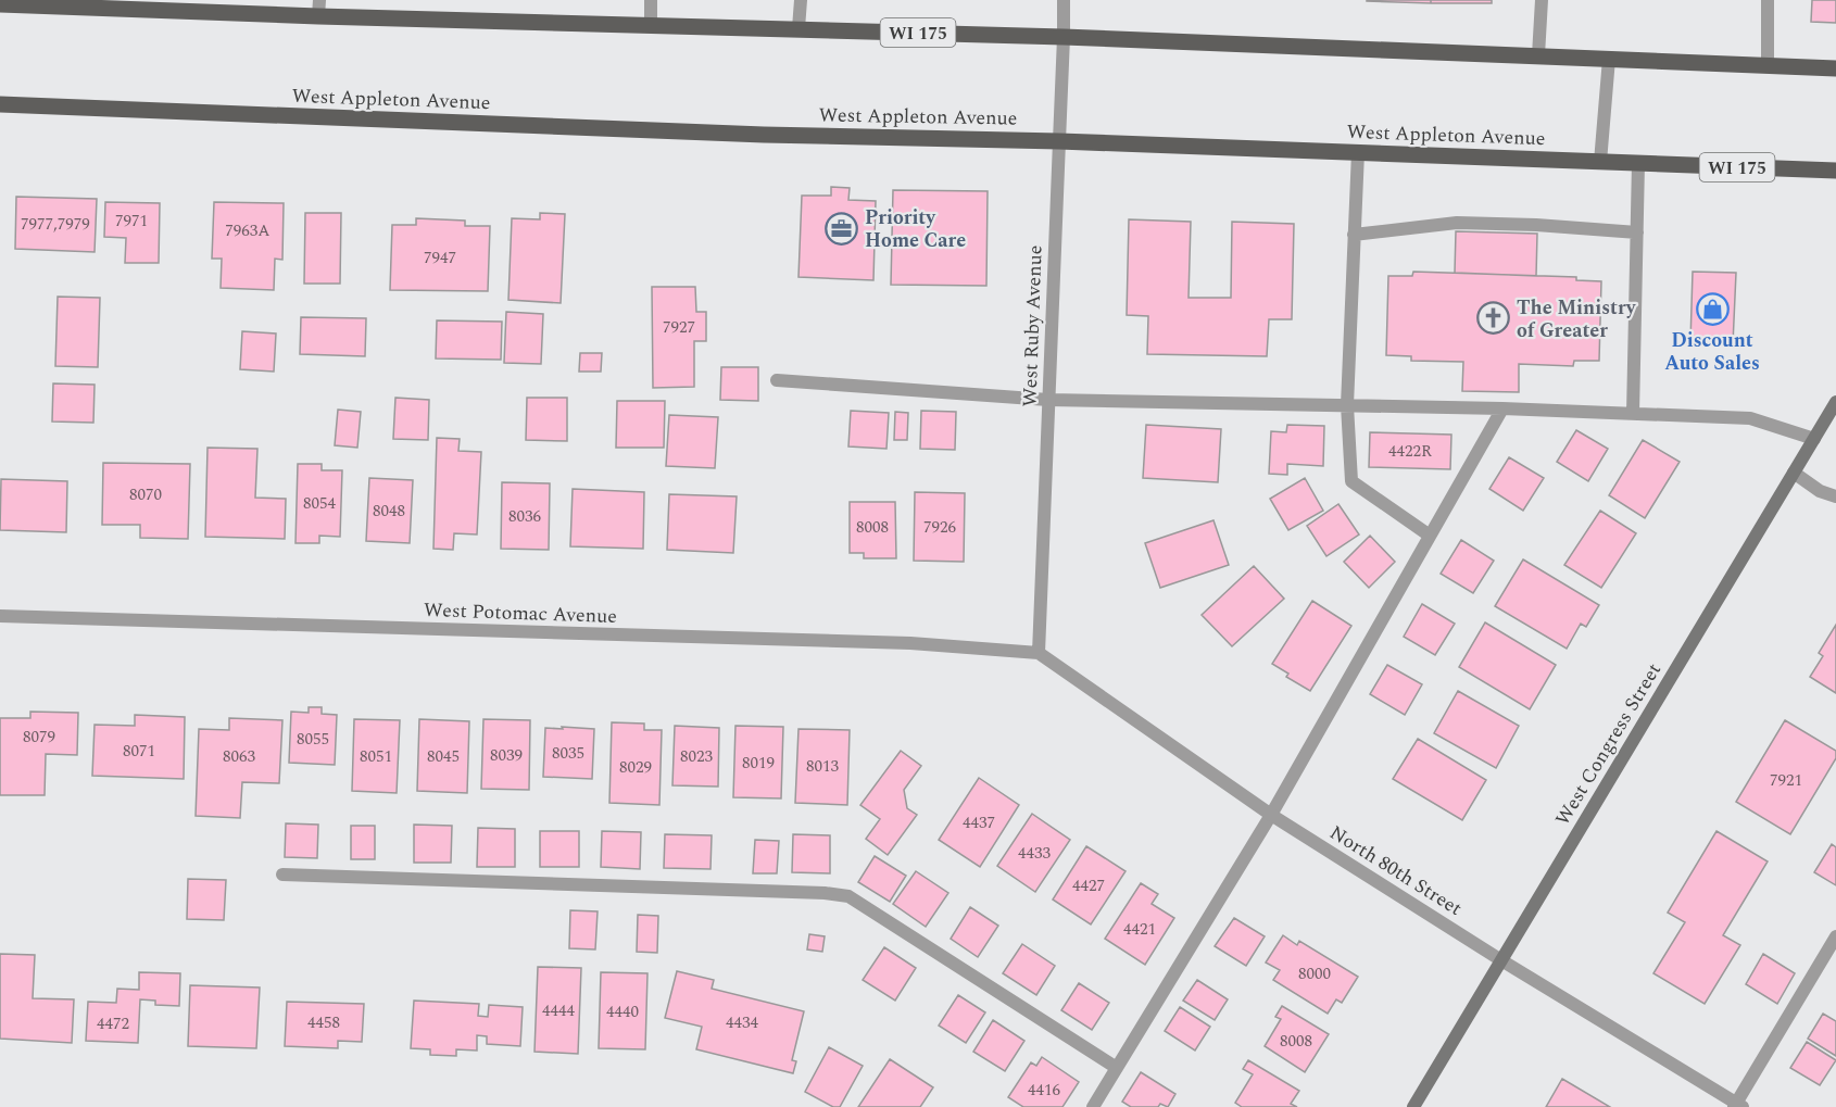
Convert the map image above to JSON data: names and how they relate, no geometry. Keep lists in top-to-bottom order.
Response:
{
  "streets": {
    "main road": ["WI 175", "West Appleton Avenue"],
    "street": [
      "West Ruby Avenue",
      "West Potomac Avenue",
      "West Congress Street",
      "North 80th Street"
    ]
  },
  "crossings": [
    ["WI 175", "West Ruby Avenue"],
    ["West Appleton Avenue", "West Ruby Avenue"],
    ["West Ruby Avenue", "West Potomac Avenue"],
    ["West Ruby Avenue", "North 80th Street"],
    ["West Potomac Avenue", "North 80th Street"],
    ["West Congress Street", "North 80th Street"]
  ],
  "places": {
    "office": ["Priority Home Care"],
    "shop": ["Discount Auto Sales"],
    "church": ["The Ministry of Greater"]
  },
  "house_numbers": [
    "7971",
    "7977,7979",
    "7963A",
    "7947",
    "7927",
    "4422R",
    "8070",
    "8054",
    "8048",
    "8036",
    "8008",
    "7926",
    "8079",
    "8055",
    "8071",
    "8035",
    "8039",
    "8063",
    "8051",
    "8045",
    "8023",
    "8019",
    "8013",
    "8029",
    "7921",
    "4437",
    "4433",
    "4427",
    "4421",
    "8000",
    "4444",
    "4440",
    "4458",
    "4434",
    "4472",
    "8008",
    "4416"
  ]
}
